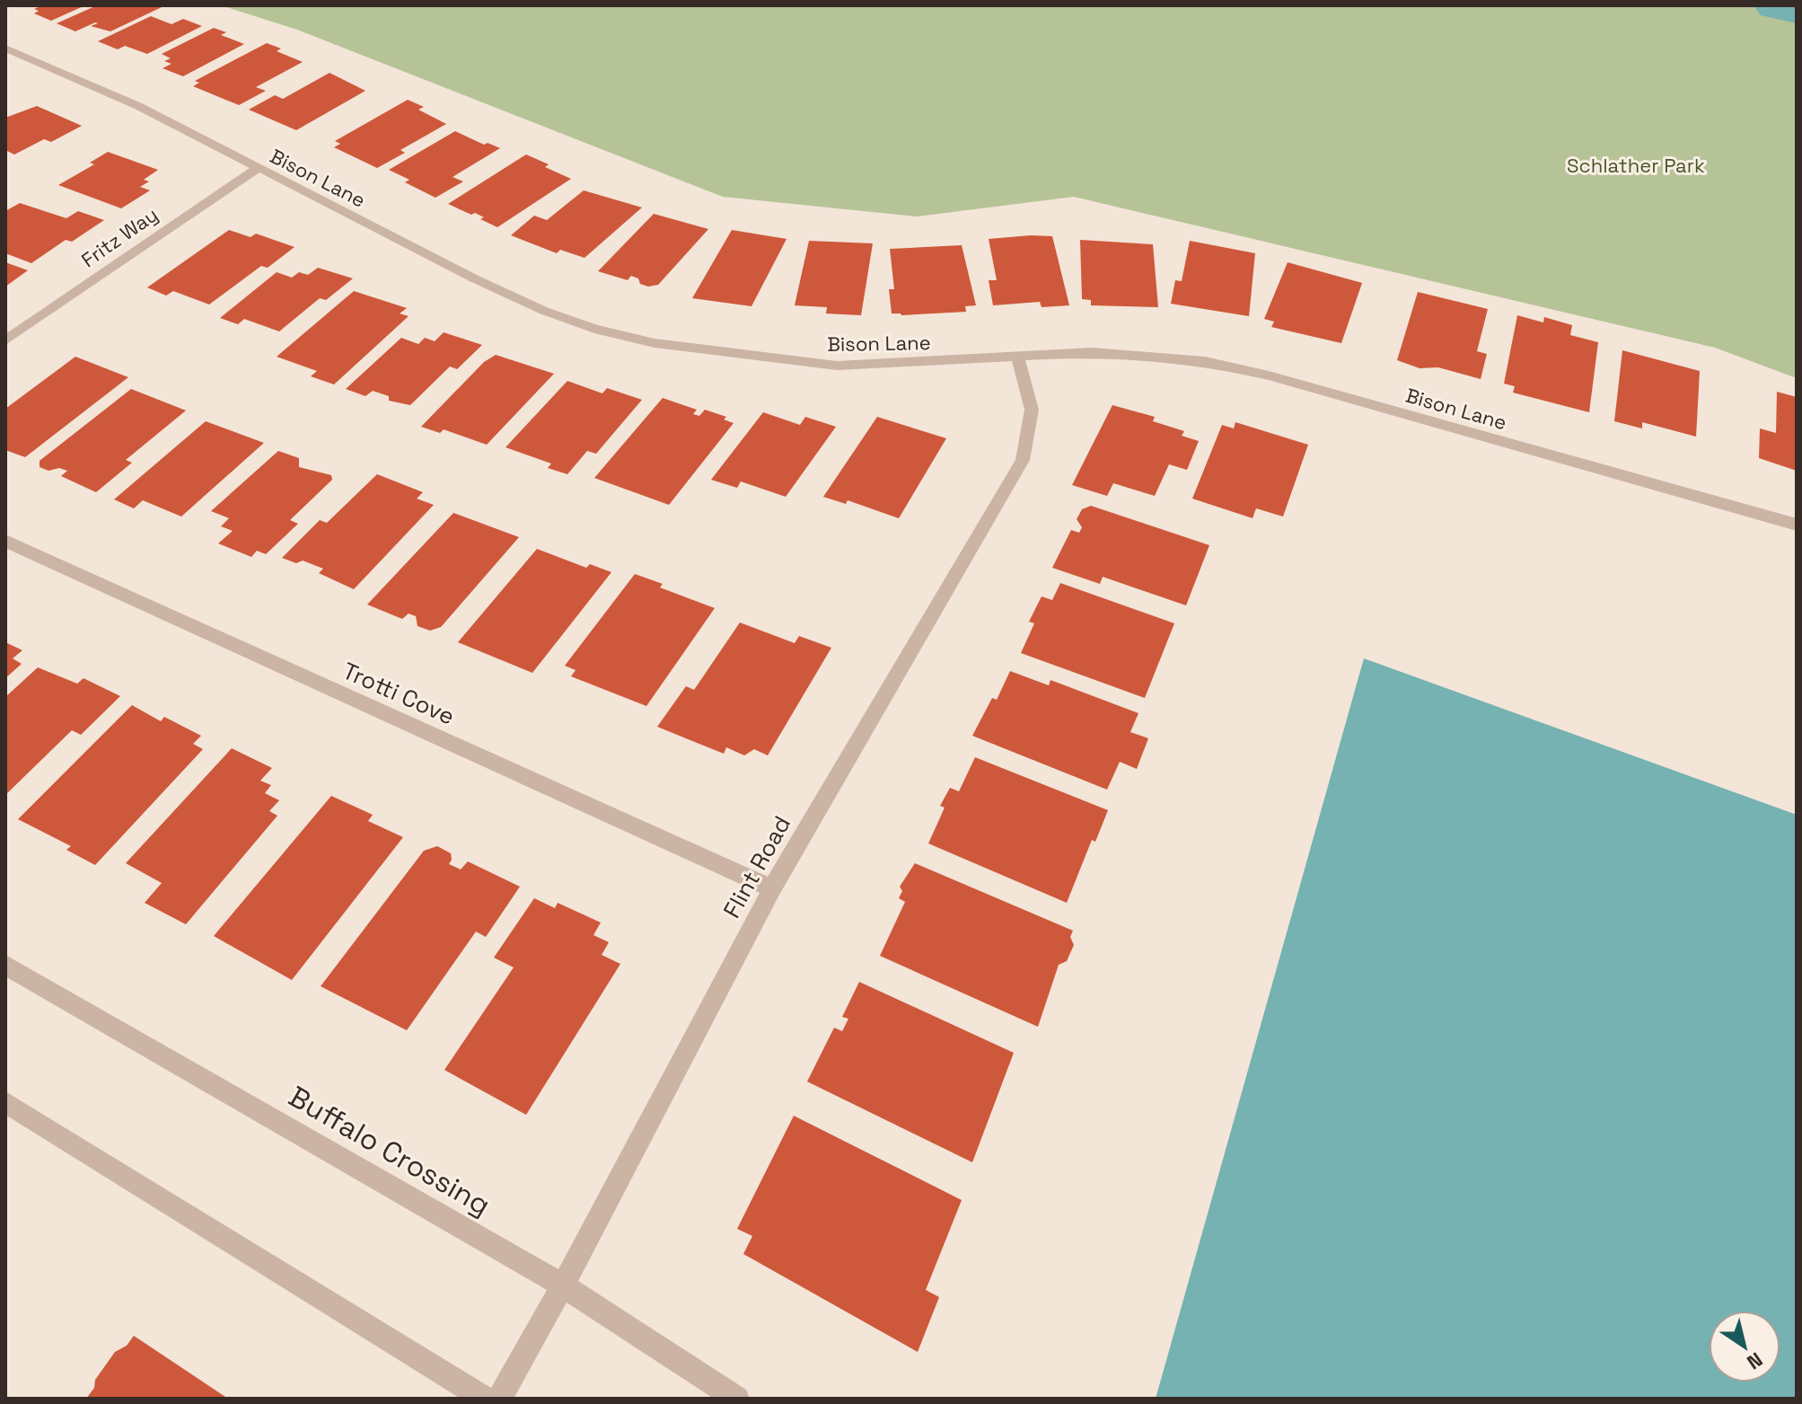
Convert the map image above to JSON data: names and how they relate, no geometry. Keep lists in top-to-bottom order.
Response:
{
  "streets": {
    "street": [
      "Bison Lane",
      "Fritz Way",
      "Trotti Cove",
      "Flint Road",
      "Buffalo Crossing"
    ]
  },
  "crossings": [
    ["Bison Lane", "Fritz Way"],
    ["Bison Lane", "Flint Road"],
    ["Trotti Cove", "Flint Road"],
    ["Flint Road", "Buffalo Crossing"]
  ],
  "parks": ["Schlather Park"],
  "north": "bottom right"
}
